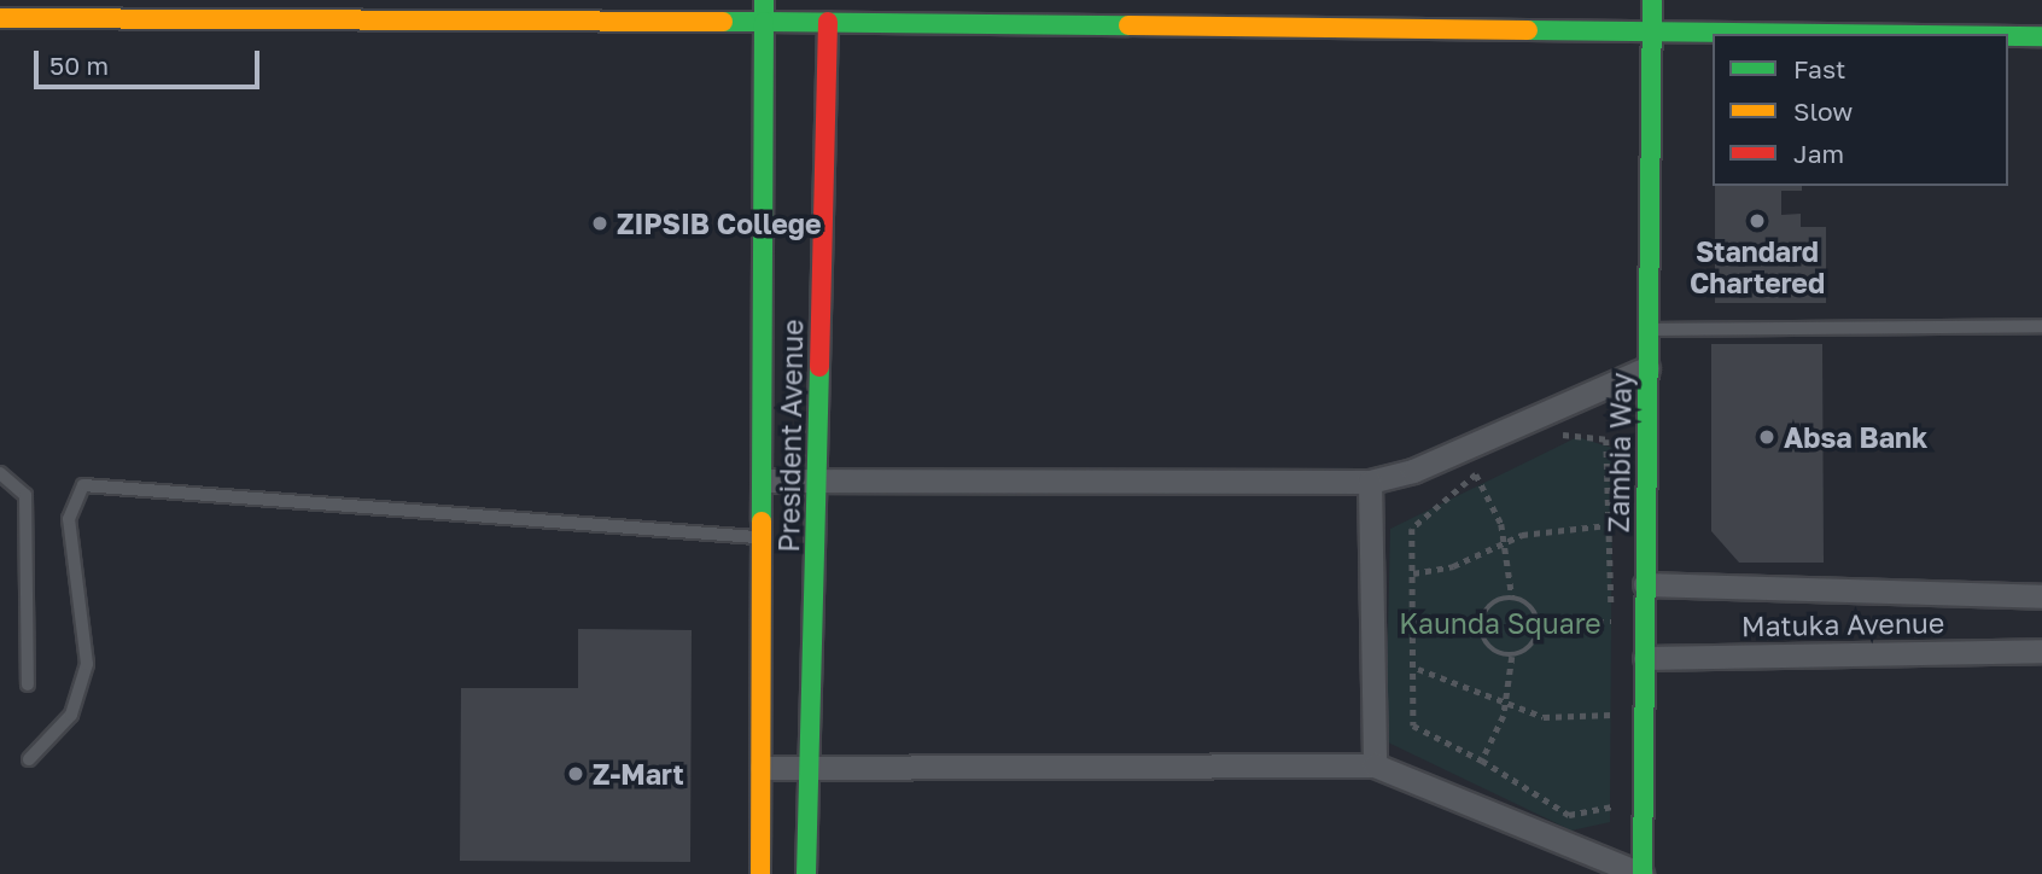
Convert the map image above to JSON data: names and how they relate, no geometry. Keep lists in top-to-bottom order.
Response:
{
  "streets": {
    "main road": ["President Avenue", "Zambia Way"],
    "street": ["Matuka Avenue"]
  },
  "crossings": [
    ["Zambia Way", "Matuka Avenue"]
  ],
  "parks": ["Kaunda Square"],
  "places": [
    "Standard Chartered",
    "ZIPSIB College",
    "Absa Bank",
    "Z-Mart"
  ],
  "legend": ["Fast", "Slow", "Jam"],
  "scale_bar": "50 m"
}
